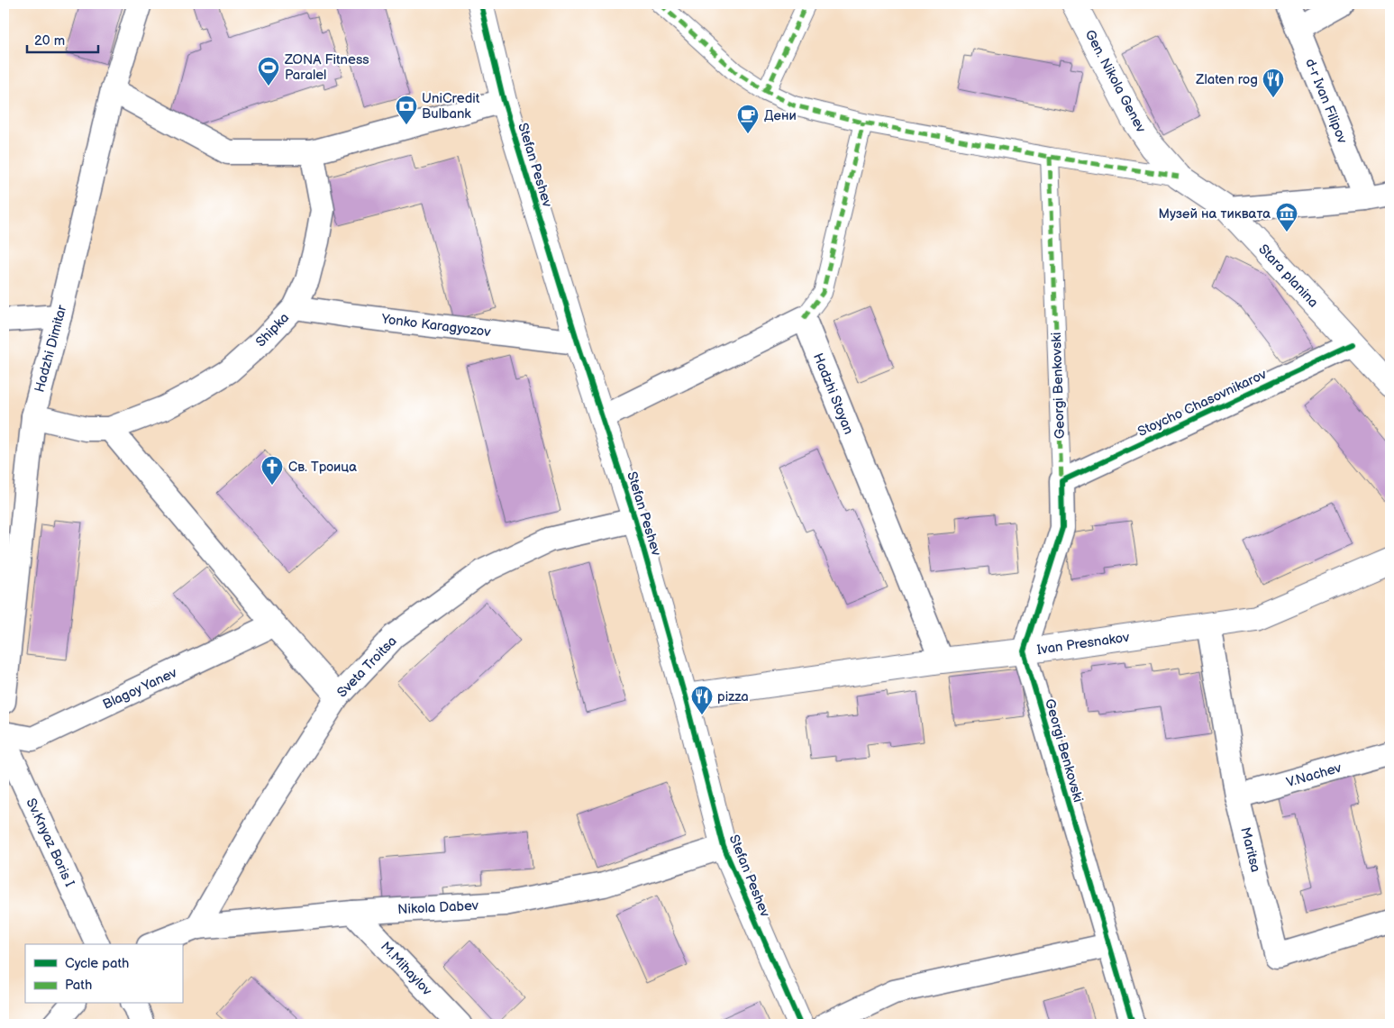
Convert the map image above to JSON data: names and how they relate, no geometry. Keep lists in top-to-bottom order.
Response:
{
  "streets": {
    "street": [
      "Gen. Nikola Genev",
      "d-r Ivan Filipov",
      "Stefan Peshev",
      "Stara planina",
      "Yonko Karagyozov",
      "Shipka",
      "Hadzhi Dimitar",
      "Georgi Benkovski",
      "Hadzhi Stoyan",
      "Stoycho Chasovnikarov",
      "Ivan Presnakov",
      "Sveta Troitsa",
      "Blagoy Yanev",
      "V.Nachev",
      "Sv.Knyaz Boris I",
      "Maritsa",
      "Nikola Dabev",
      "M.Mihaylov"
    ]
  },
  "crossings": [
    ["Gen. Nikola Genev", "Stara planina"],
    ["Stefan Peshev", "Yonko Karagyozov"],
    ["Stefan Peshev", "Ivan Presnakov"],
    ["Stefan Peshev", "Sveta Troitsa"],
    ["Stefan Peshev", "Nikola Dabev"],
    ["Stara planina", "Stoycho Chasovnikarov"],
    ["Yonko Karagyozov", "Shipka"],
    ["Shipka", "Hadzhi Dimitar"],
    ["Georgi Benkovski", "Stoycho Chasovnikarov"],
    ["Georgi Benkovski", "Ivan Presnakov"],
    ["Hadzhi Stoyan", "Ivan Presnakov"],
    ["Ivan Presnakov", "Maritsa"],
    ["Sveta Troitsa", "Nikola Dabev"],
    ["V.Nachev", "Maritsa"],
    ["Nikola Dabev", "M.Mihaylov"]
  ],
  "places": {
    "sports": ["ZONA Fitness Paralel"],
    "restaurant": ["Zlaten rog", "pizza"],
    "bank": ["UniCredit Bulbank"],
    "cafe": ["Дени"],
    "museum": ["Музей на тиквата"],
    "church": ["Св. Троица"]
  },
  "legend": ["Cycle path", "Path"],
  "scale_bar": "20 m"
}
